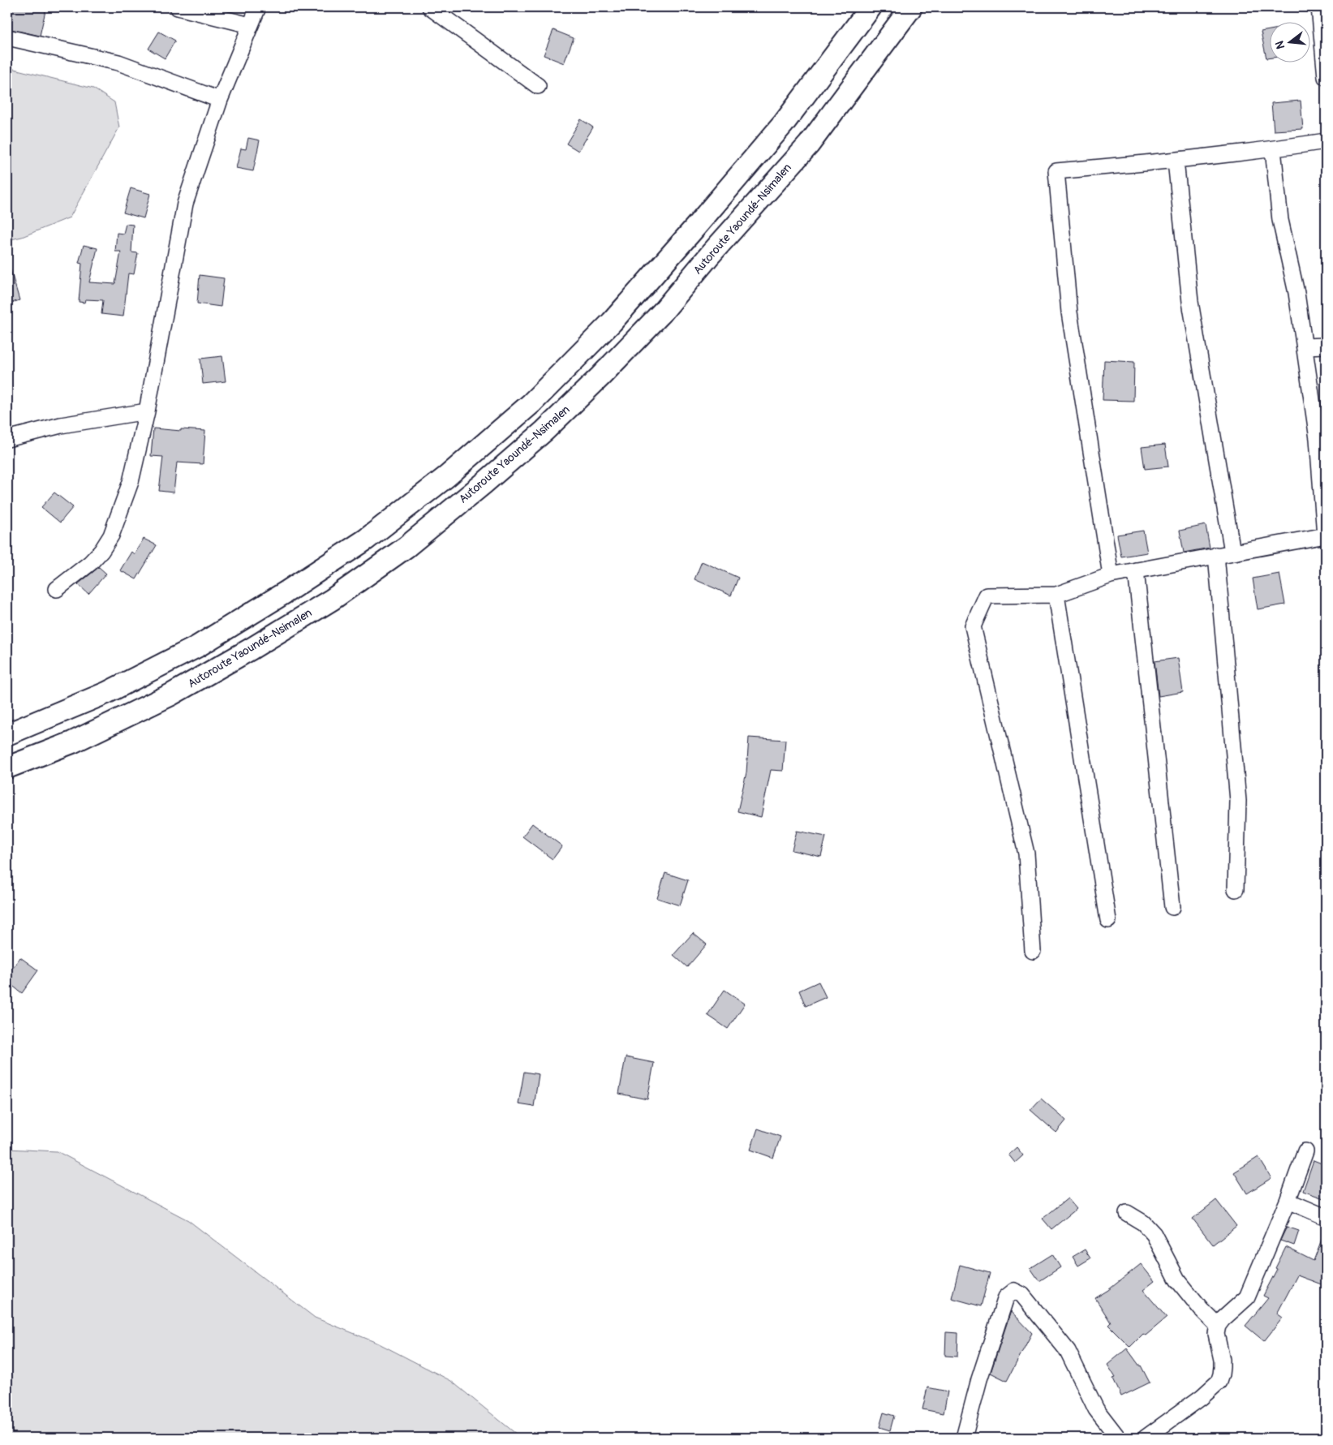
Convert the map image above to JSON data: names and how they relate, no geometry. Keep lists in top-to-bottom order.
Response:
{
  "streets": {
    "highway": ["Autoroute Yaoundé-Nsimalen"]
  },
  "north": "left"
}
